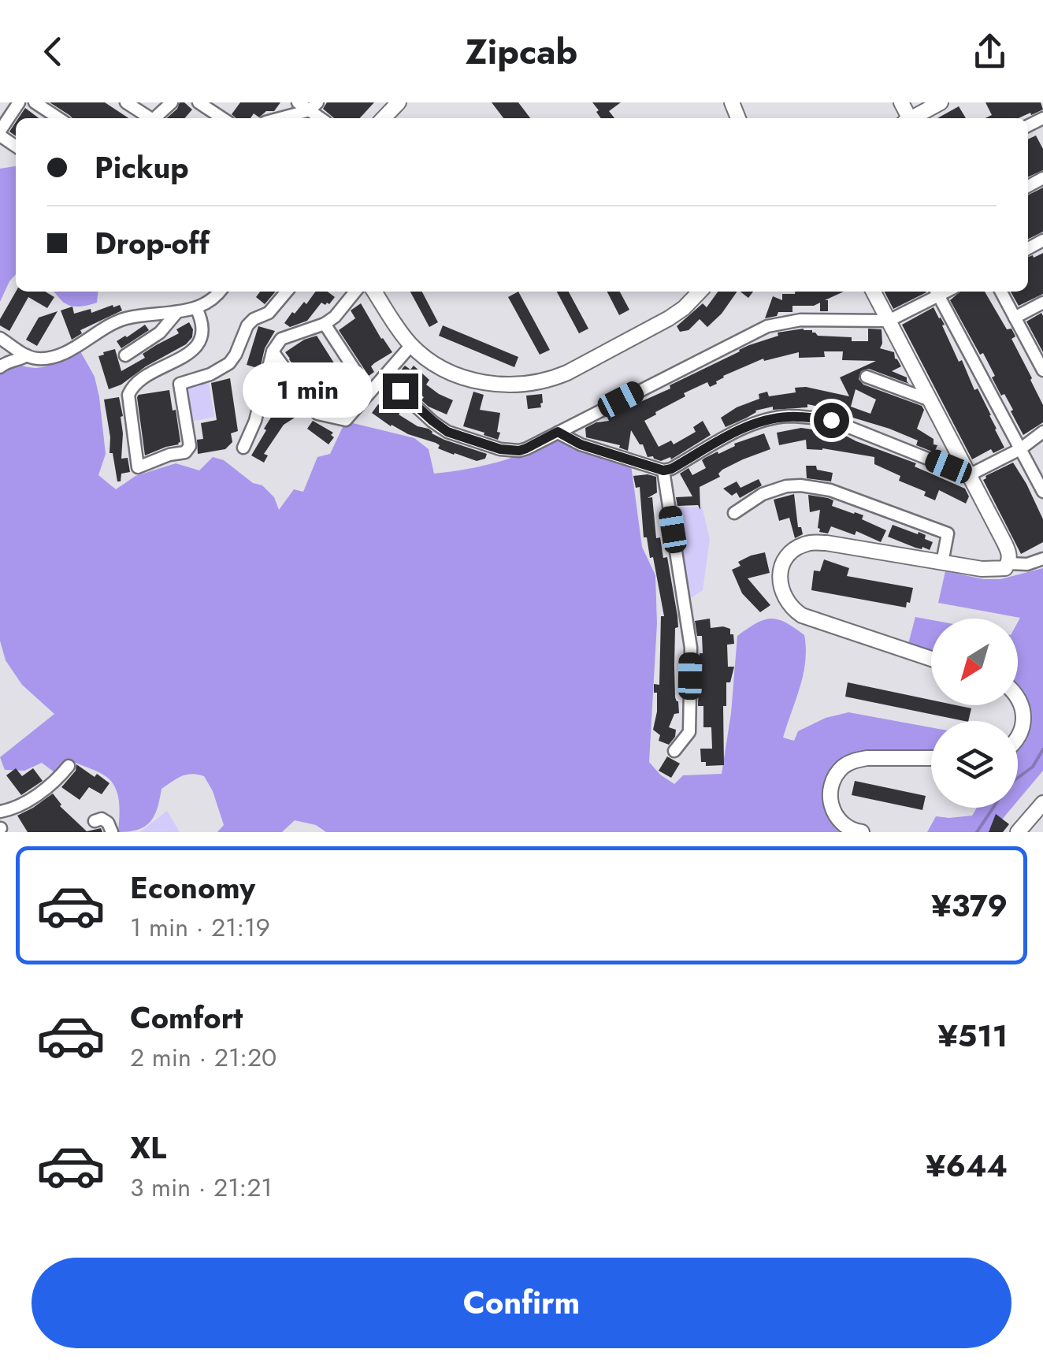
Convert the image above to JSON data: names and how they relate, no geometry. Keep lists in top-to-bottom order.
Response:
{
  "north": "bottom left",
  "page": {
    "header": "Zipcab",
    "banner": ["Pickup", "Drop-off"],
    "bubble": "1 min",
    "list": [
      {
        "name": "Economy",
        "note": "1 min · 21:19",
        "value": "¥379"
      },
      {
        "name": "Comfort",
        "note": "2 min · 21:20",
        "value": "¥511"
      },
      {
        "name": "XL",
        "note": "3 min · 21:21",
        "value": "¥644"
      }
    ],
    "buttons": "Confirm"
  }
}
